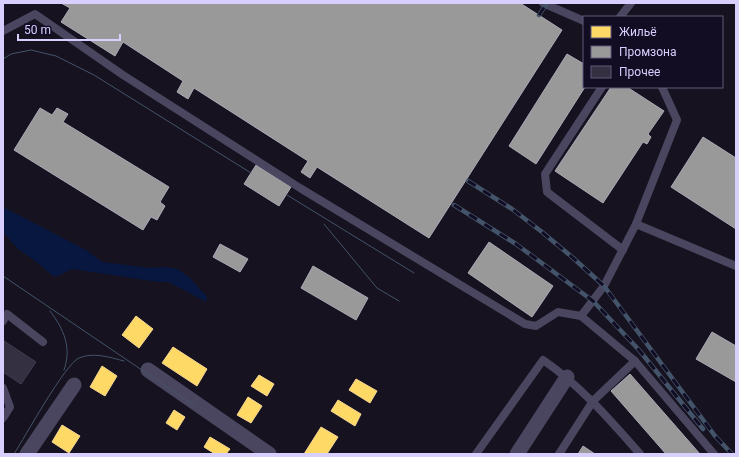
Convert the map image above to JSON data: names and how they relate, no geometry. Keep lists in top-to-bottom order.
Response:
{
  "legend": ["Жильё", "Промзона", "Прочее"],
  "scale_bar": "50 m"
}
